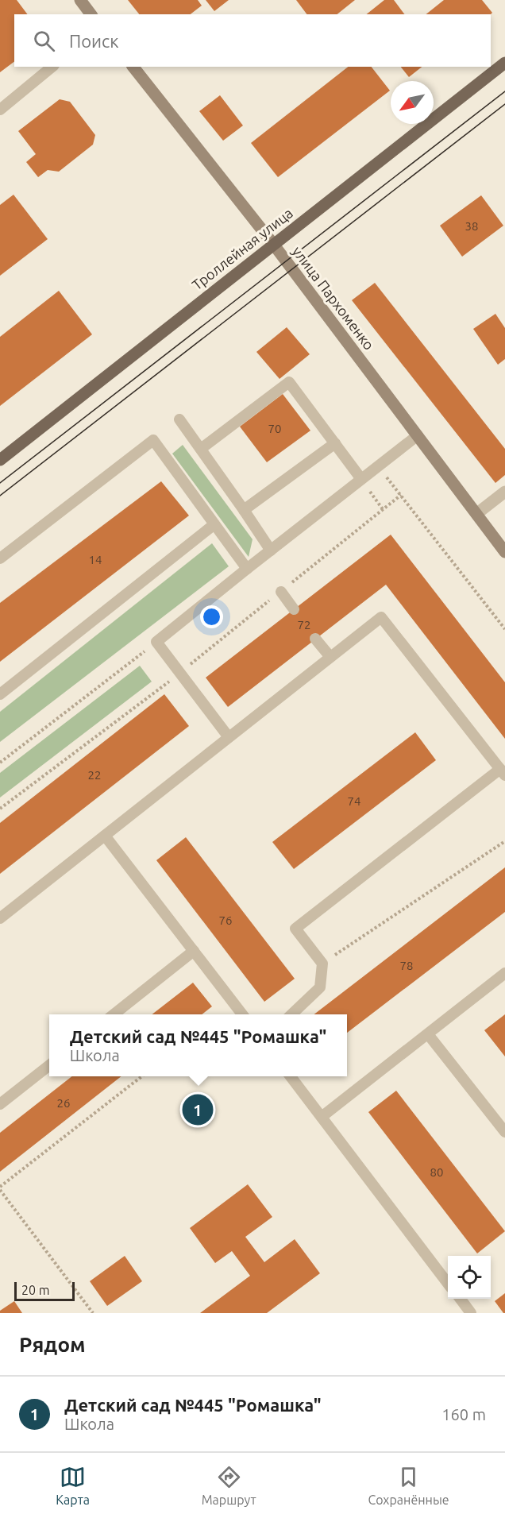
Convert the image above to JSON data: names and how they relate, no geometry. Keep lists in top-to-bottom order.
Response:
{
  "streets": {
    "main road": ["Троллейная улица"],
    "street": ["улица Пархоменко"]
  },
  "crossings": [
    ["Троллейная улица", "улица Пархоменко"]
  ],
  "house_numbers": [
    "38",
    "70",
    "14",
    "72",
    "22",
    "74",
    "76",
    "78",
    "26",
    "80"
  ],
  "scale_bar": "20 m",
  "north": "bottom left",
  "page": {
    "search": "Поиск",
    "popup": ["Детский сад №445 \"Ромашка\"", "Школа"],
    "pins": "1",
    "scale": "20 m",
    "heading": "Рядом",
    "list": [
      {
        "mark": "1",
        "name": "Детский сад №445 \"Ромашка\"",
        "note": "Школа",
        "value": "160 m"
      }
    ],
    "nav": ["Карта", "Маршрут", "Сохранённые"]
  }
}
